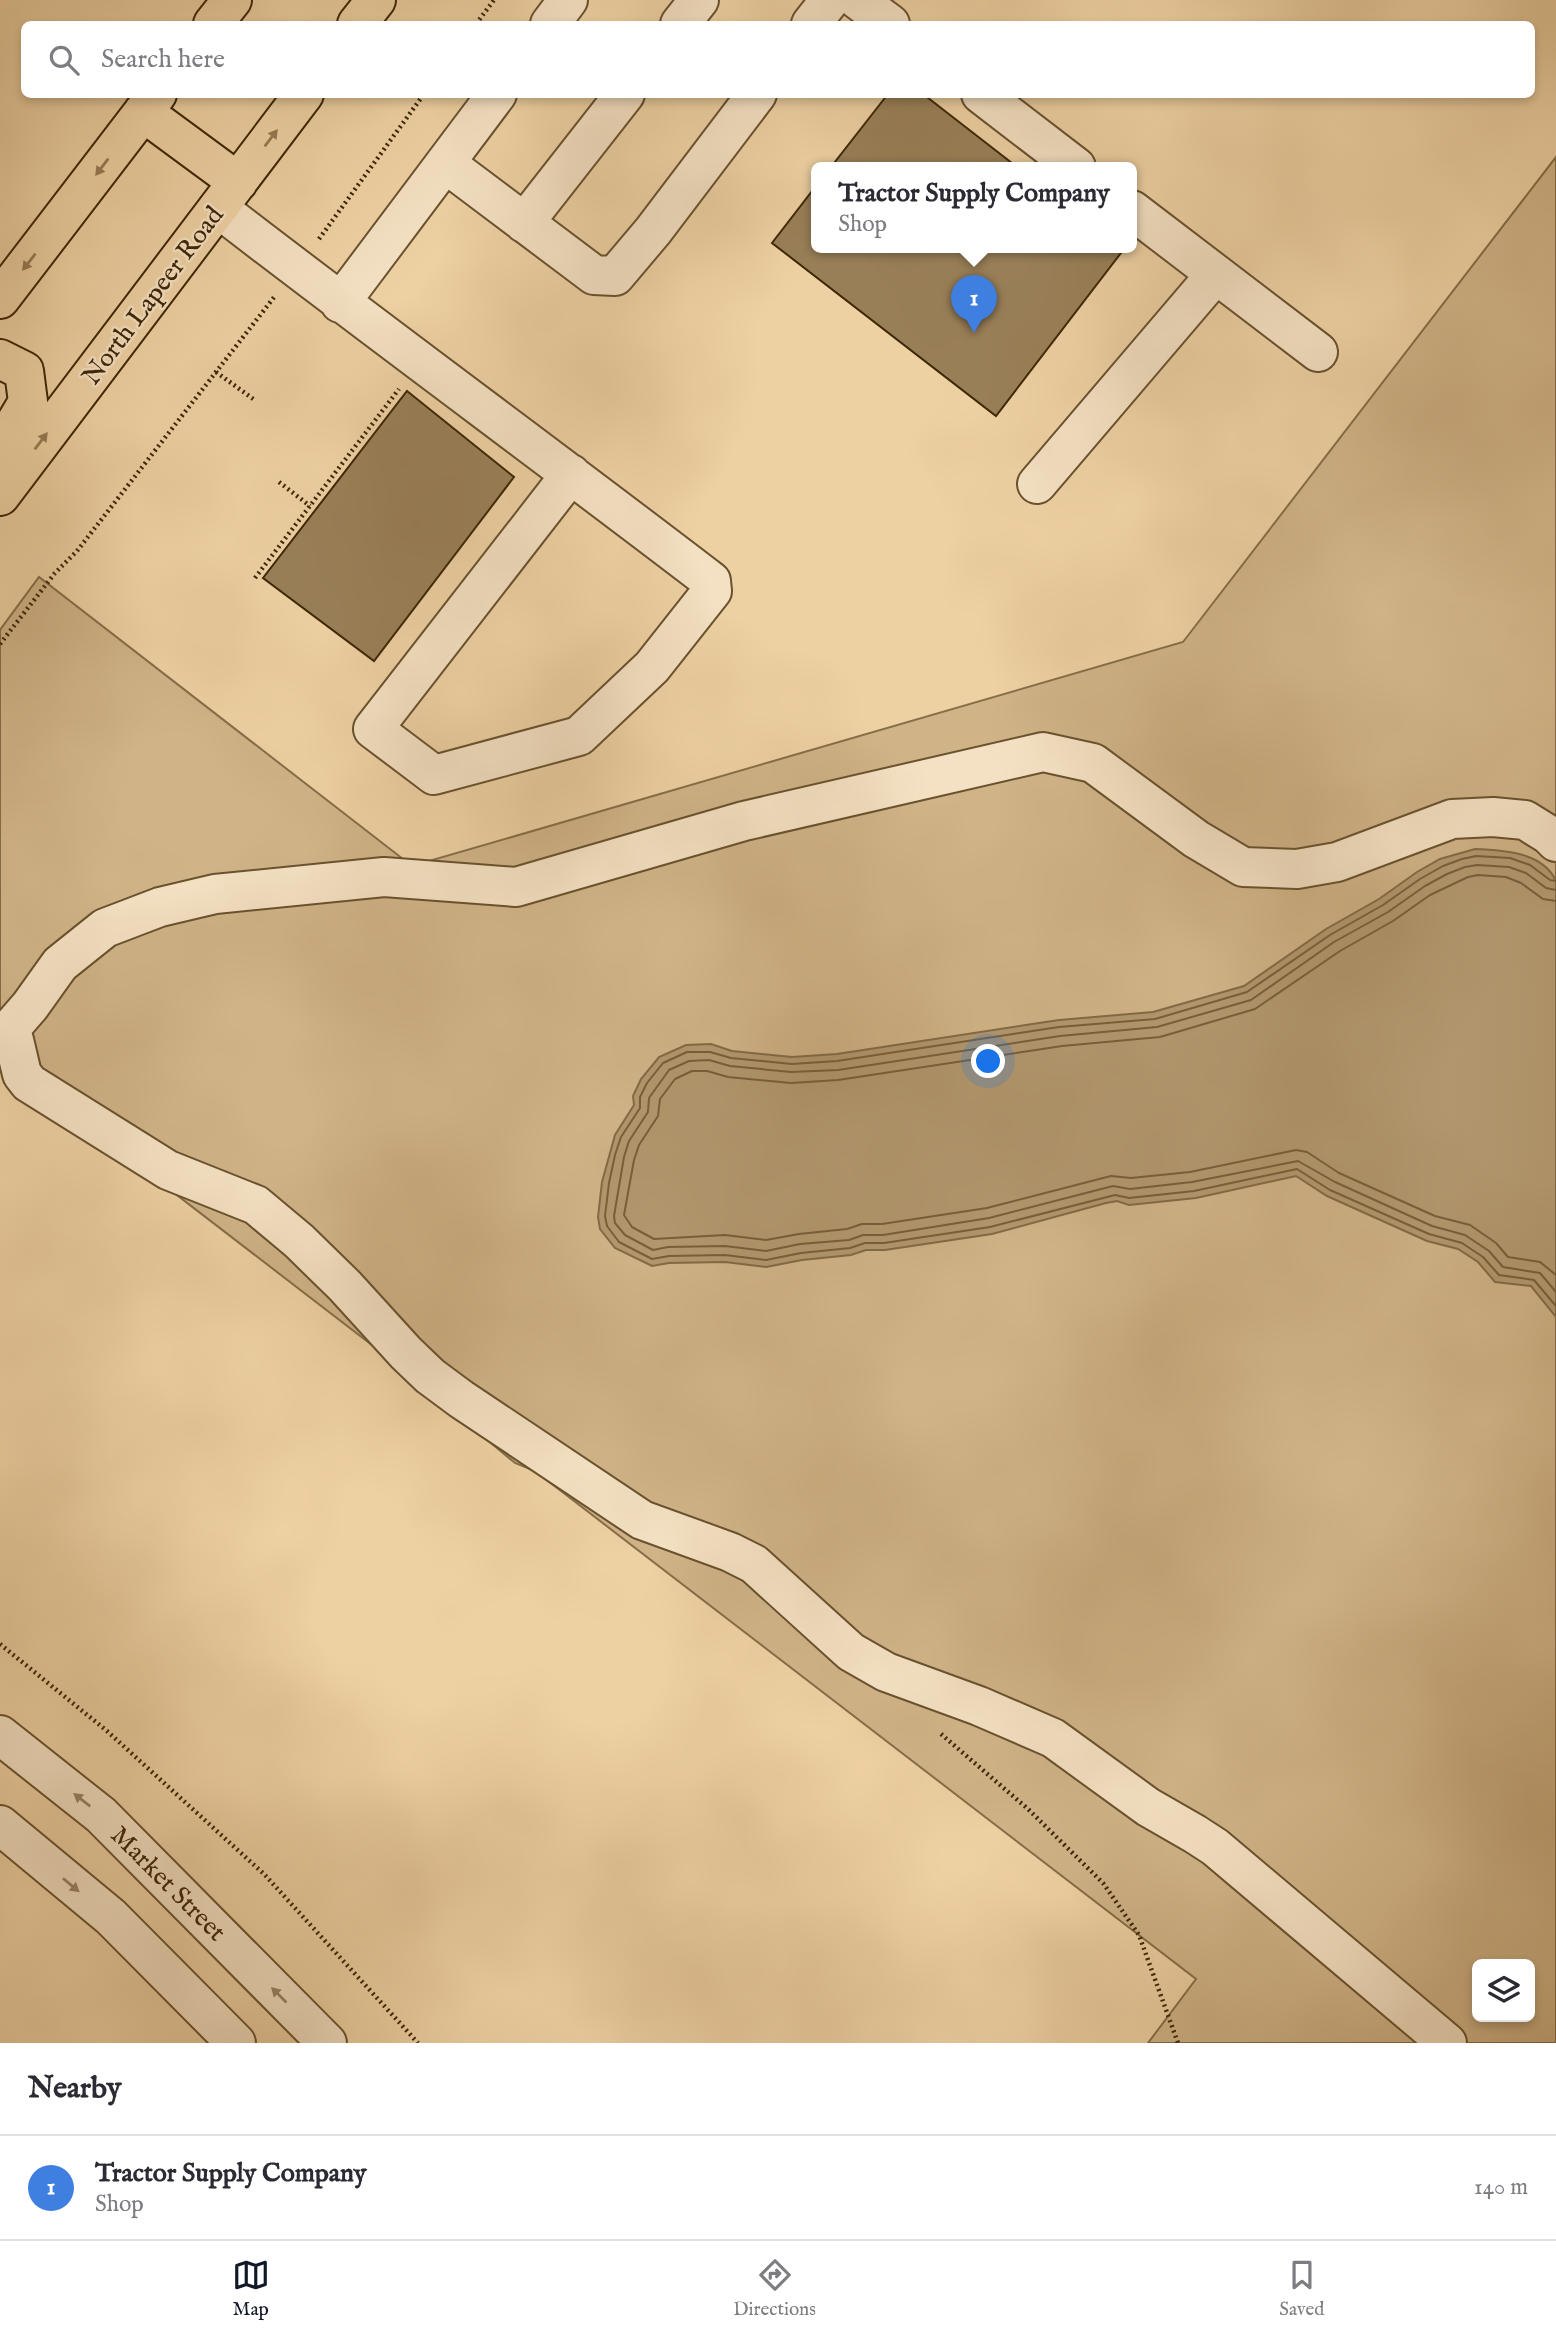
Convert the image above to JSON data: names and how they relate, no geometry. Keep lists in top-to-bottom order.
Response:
{
  "streets": {
    "main road": ["North Lapeer Road"],
    "street": ["Market Street"]
  },
  "page": {
    "search": "Search here",
    "popup": ["Tractor Supply Company", "Shop"],
    "pins": "1",
    "heading": "Nearby",
    "list": [
      {
        "mark": "1",
        "name": "Tractor Supply Company",
        "note": "Shop",
        "value": "140 m"
      }
    ],
    "nav": ["Map", "Directions", "Saved"]
  }
}
